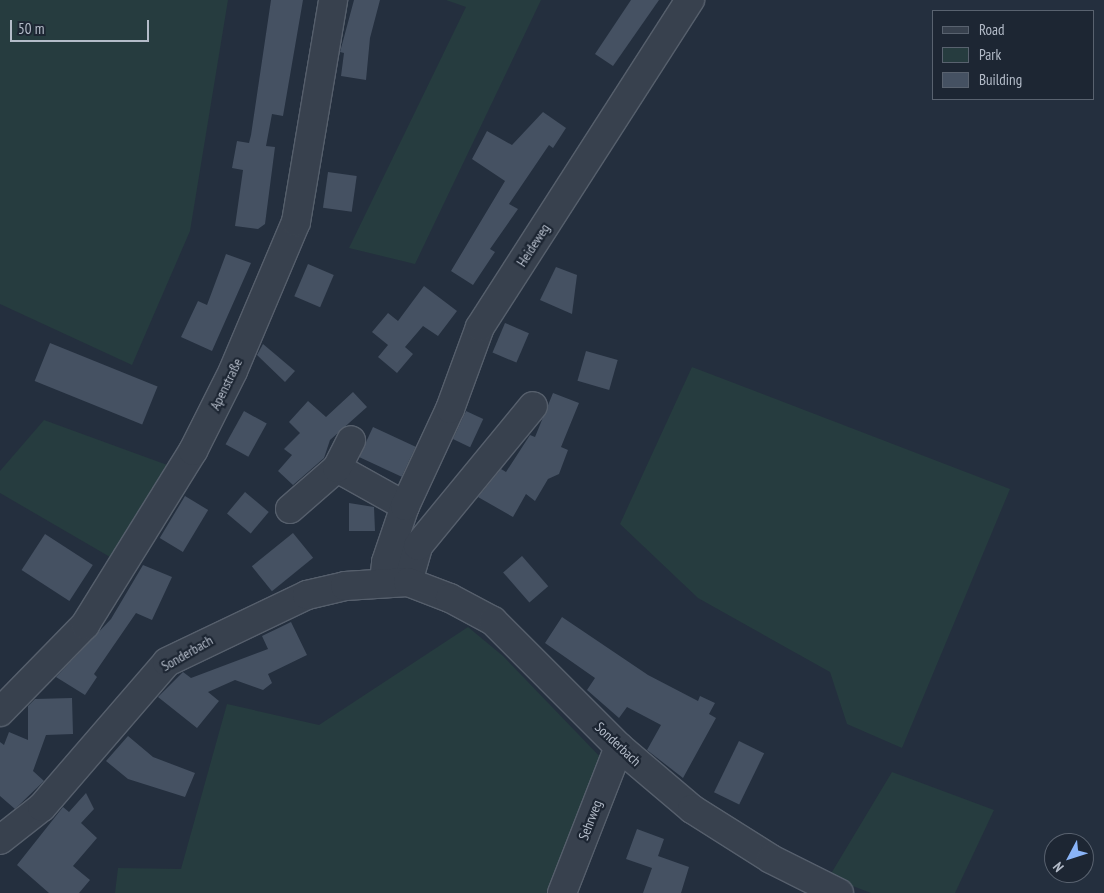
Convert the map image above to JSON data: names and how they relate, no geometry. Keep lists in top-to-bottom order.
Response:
{
  "streets": {
    "street": [
      "Heideweg",
      "Apenstraße",
      "Sonderbach",
      "Sehrweg"
    ]
  },
  "crossings": [
    ["Heideweg", "Sonderbach"],
    ["Sonderbach", "Sehrweg"]
  ],
  "legend": ["Road", "Park", "Building"],
  "scale_bar": "50 m",
  "north": "bottom left"
}
